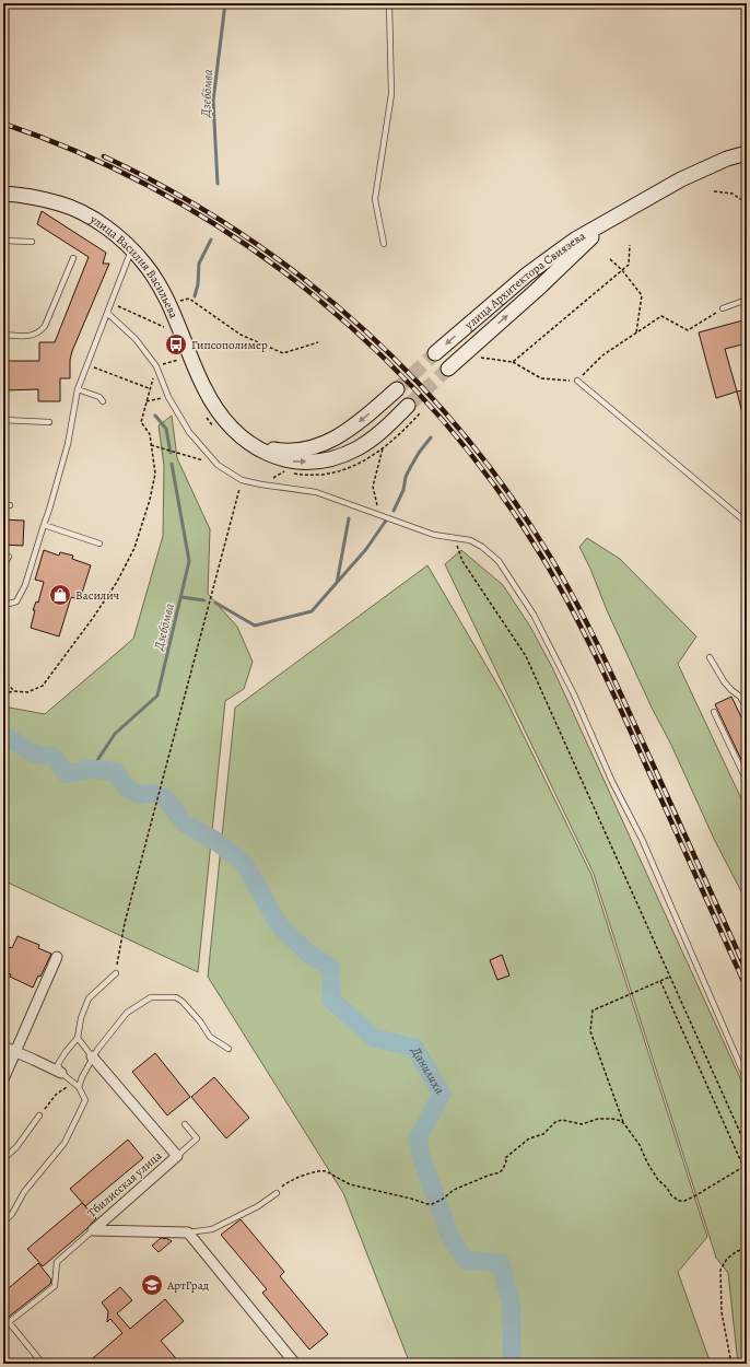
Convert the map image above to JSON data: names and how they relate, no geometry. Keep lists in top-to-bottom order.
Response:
{
  "streets": {
    "main road": ["улица Василия Васильева", "улица Архитектора Свиязева"],
    "street": ["Тбилисская улица"]
  },
  "water": ["Дзебӧмва", "Данилиха"],
  "places": {
    "bus stop": ["Гипсополимер"],
    "shop": ["Василич"],
    "school or university": ["АртГрад"]
  }
}
